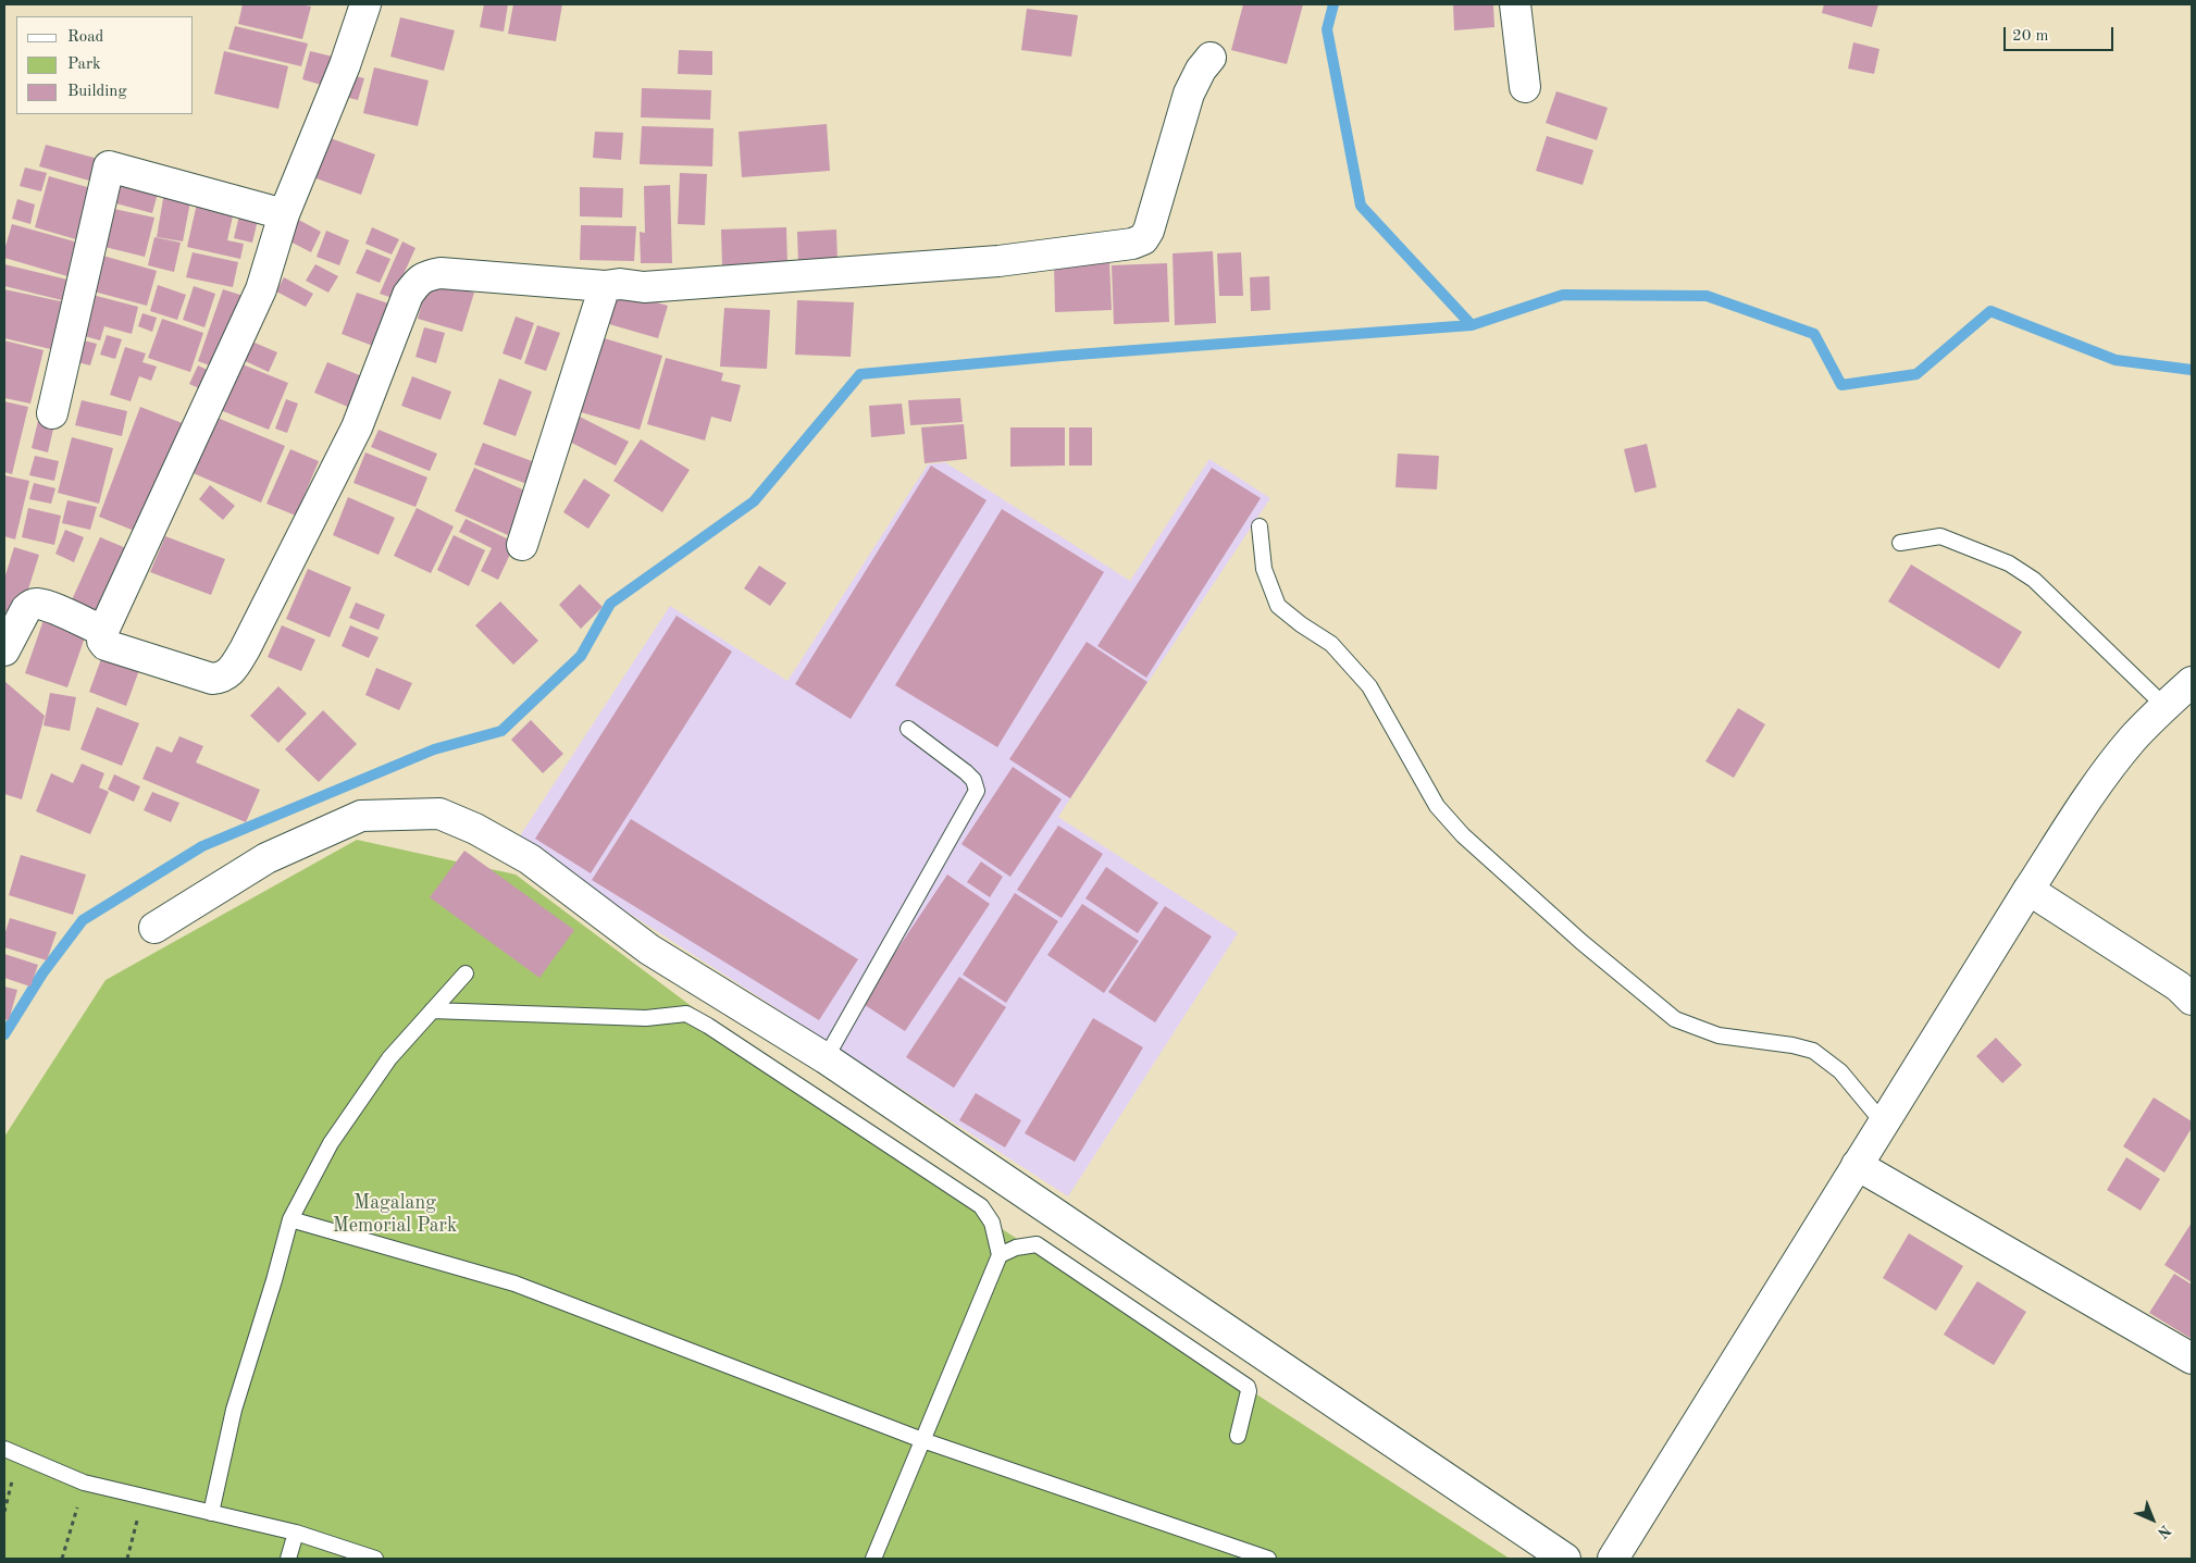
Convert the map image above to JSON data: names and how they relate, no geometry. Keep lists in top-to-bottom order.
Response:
{
  "parks": ["Magalang Memorial Park"],
  "legend": ["Road", "Park", "Building"],
  "scale_bar": "20 m",
  "north": "bottom right"
}
